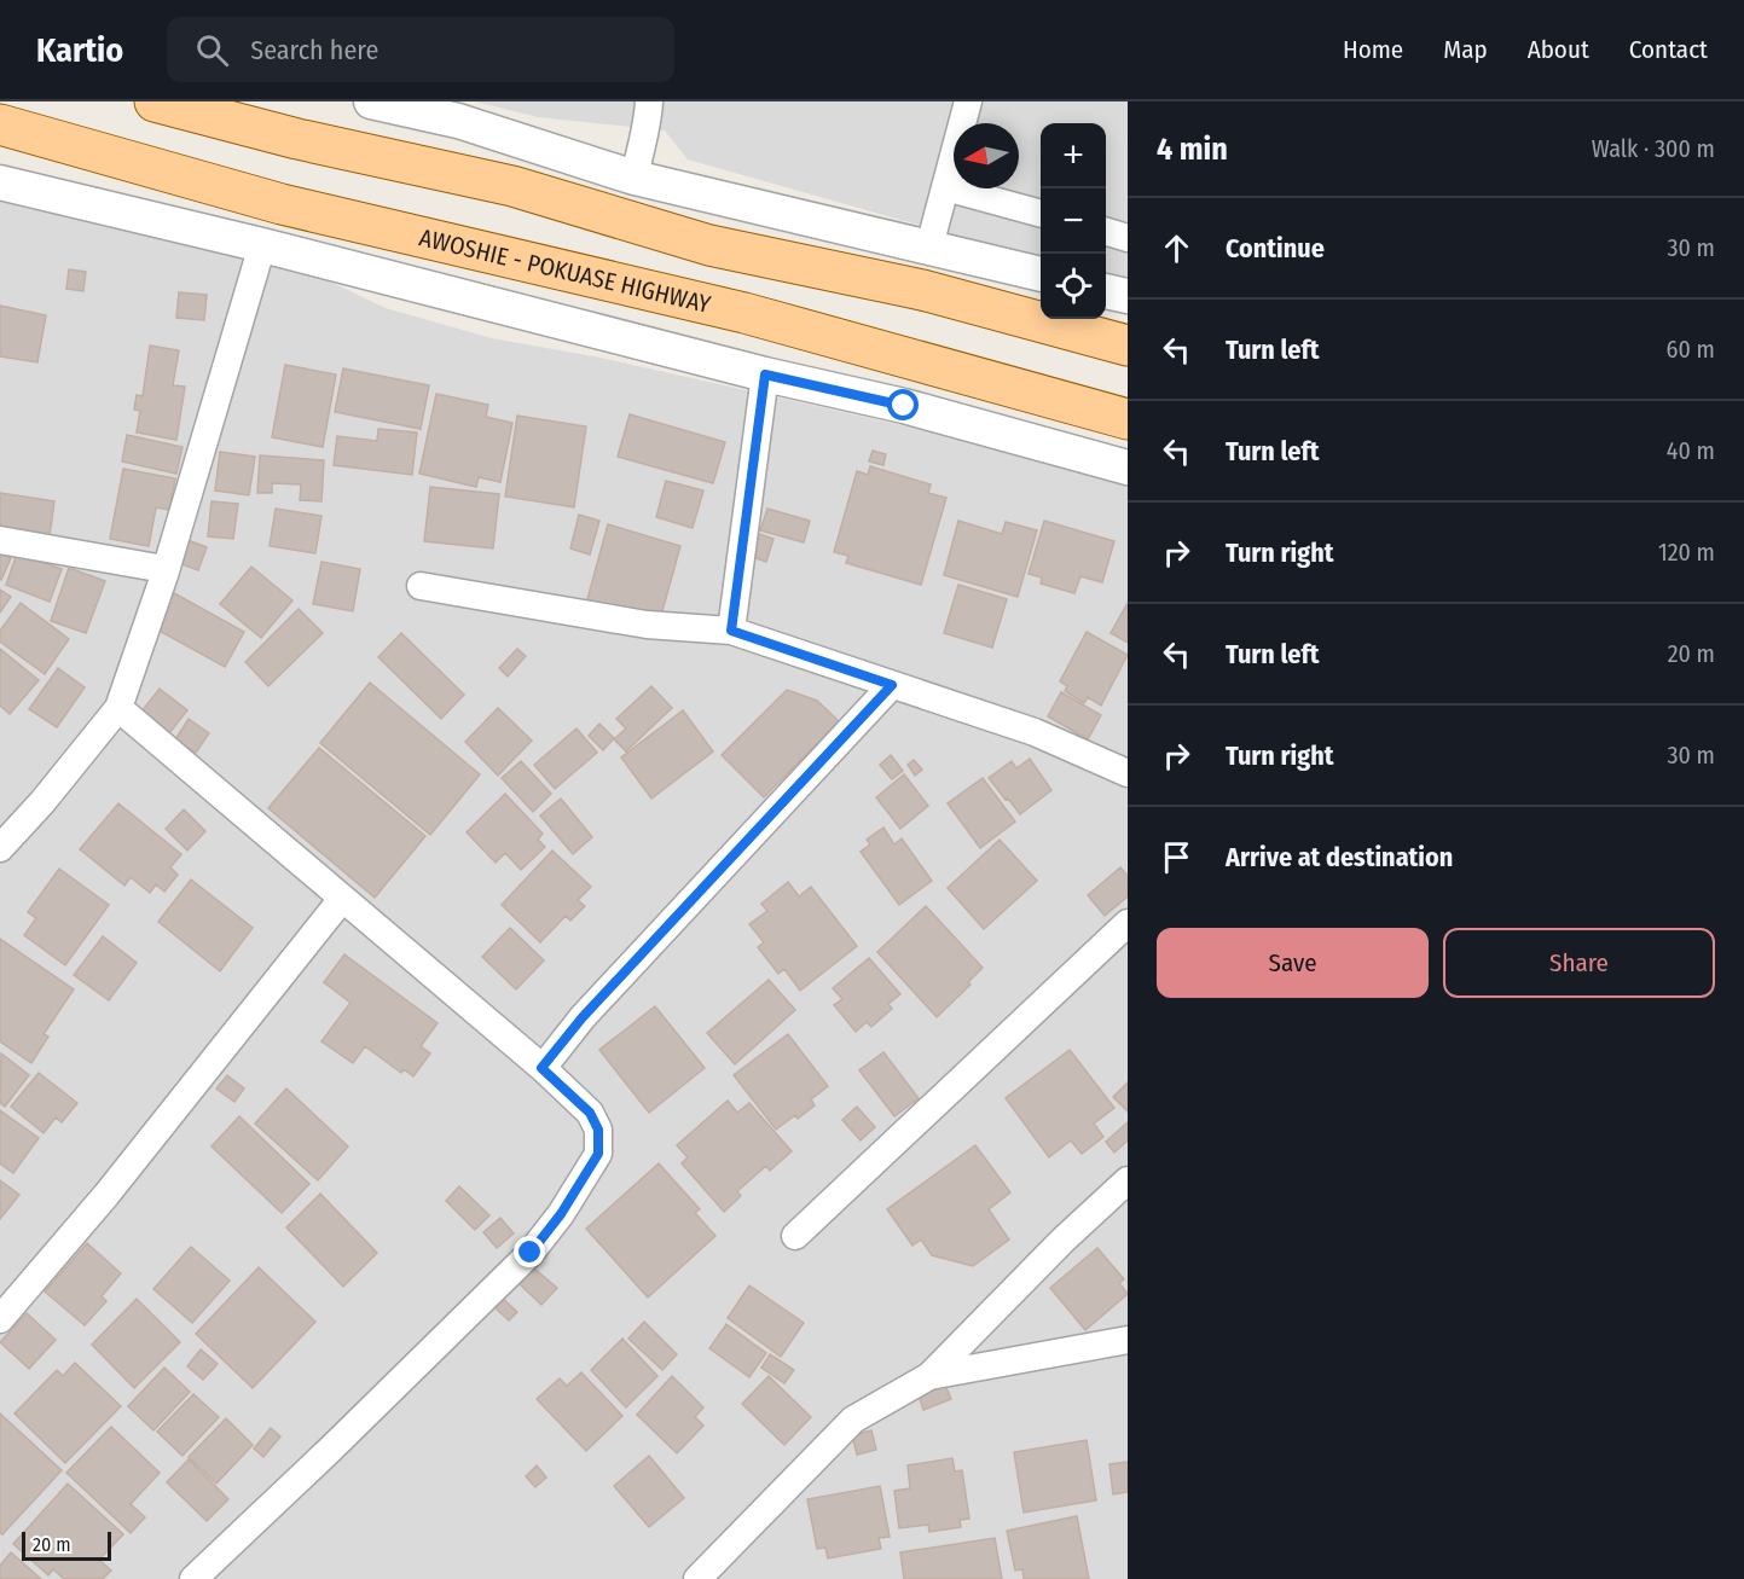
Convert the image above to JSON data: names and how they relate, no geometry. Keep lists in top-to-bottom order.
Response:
{
  "streets": {
    "main road": ["AWOSHIE - POKUASE HIGHWAY"]
  },
  "scale_bar": "20 m",
  "north": "left",
  "page": {
    "header": "Kartio",
    "search": "Search here",
    "nav": [
      "Home",
      "Map",
      "About",
      "Contact"
    ],
    "heading": ["4 min", "Walk · 300 m"],
    "map_buttons": ["+", "−"],
    "list": [
      ["Continue", "30 m"],
      ["Turn left", "60 m"],
      ["Turn left", "40 m"],
      ["Turn right", "120 m"],
      ["Turn left", "20 m"],
      ["Turn right", "30 m"],
      "Arrive at destination"
    ],
    "buttons": ["Save", "Share"],
    "scale": "20 m"
  }
}
